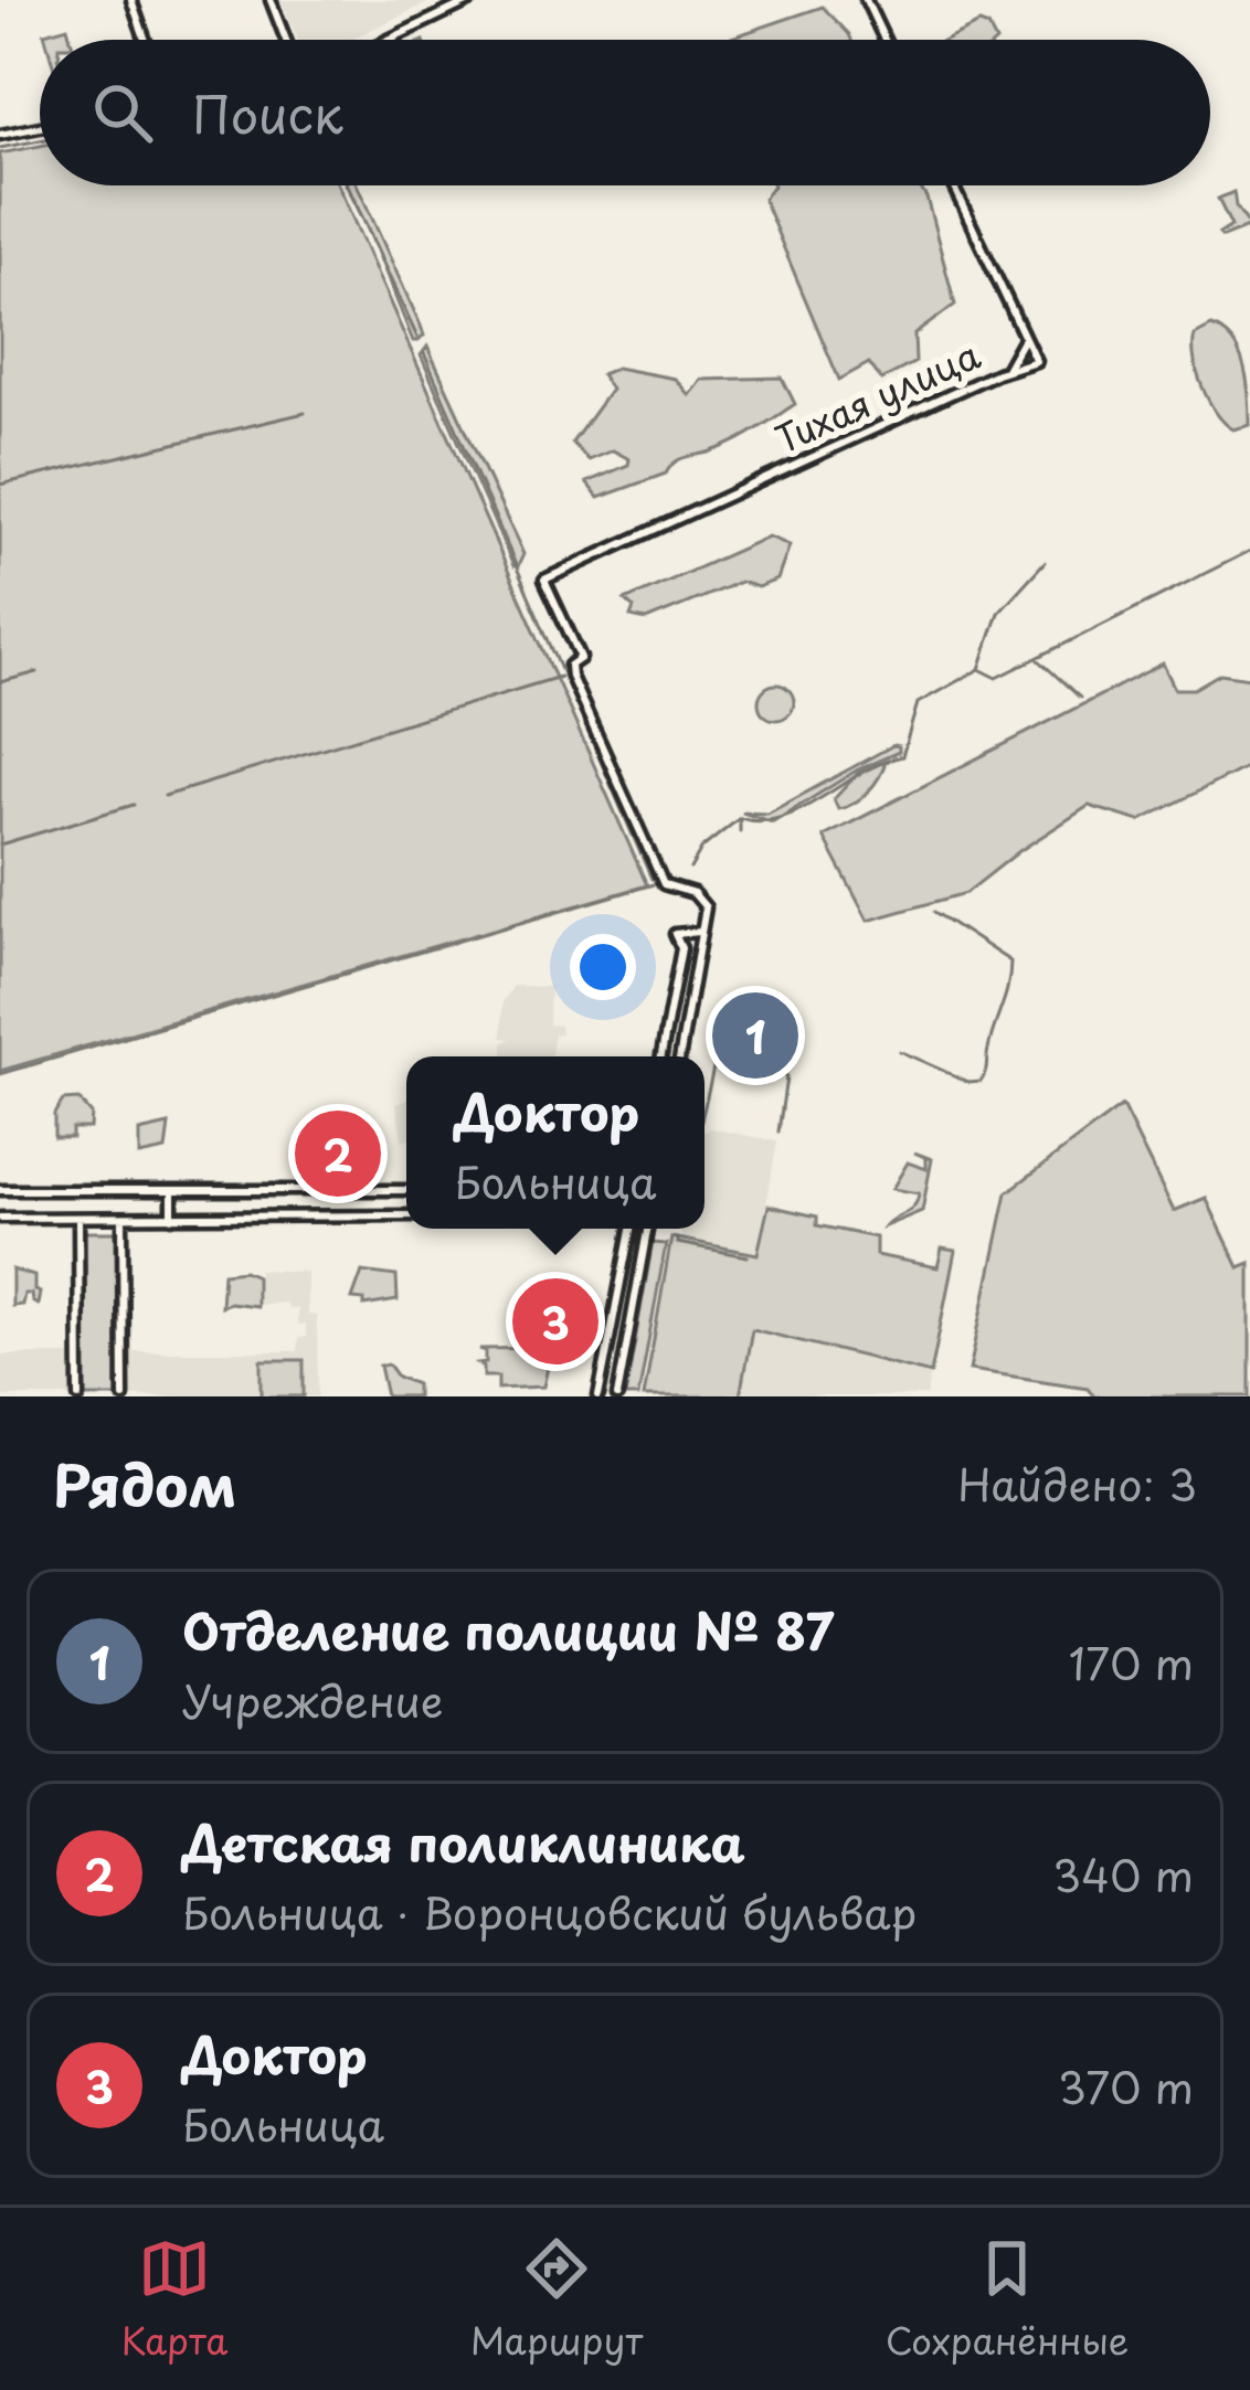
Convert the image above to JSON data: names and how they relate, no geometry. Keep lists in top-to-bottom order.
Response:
{
  "streets": {
    "street": ["Тихая улица"]
  },
  "page": {
    "search": "Поиск",
    "pins": ["1", "2", "3"],
    "popup": ["Доктор", "Больница"],
    "heading": ["Рядом", "Найдено: 3"],
    "list": [
      {
        "mark": "1",
        "name": "Отделение полиции № 87",
        "note": "Учреждение",
        "value": "170 m"
      },
      {
        "mark": "2",
        "name": "Детская поликлиника",
        "note": "Больница · Воронцовский бульвар",
        "value": "340 m"
      },
      {
        "mark": "3",
        "name": "Доктор",
        "note": "Больница",
        "value": "370 m"
      }
    ],
    "nav": ["Карта", "Маршрут", "Сохранённые"]
  }
}
